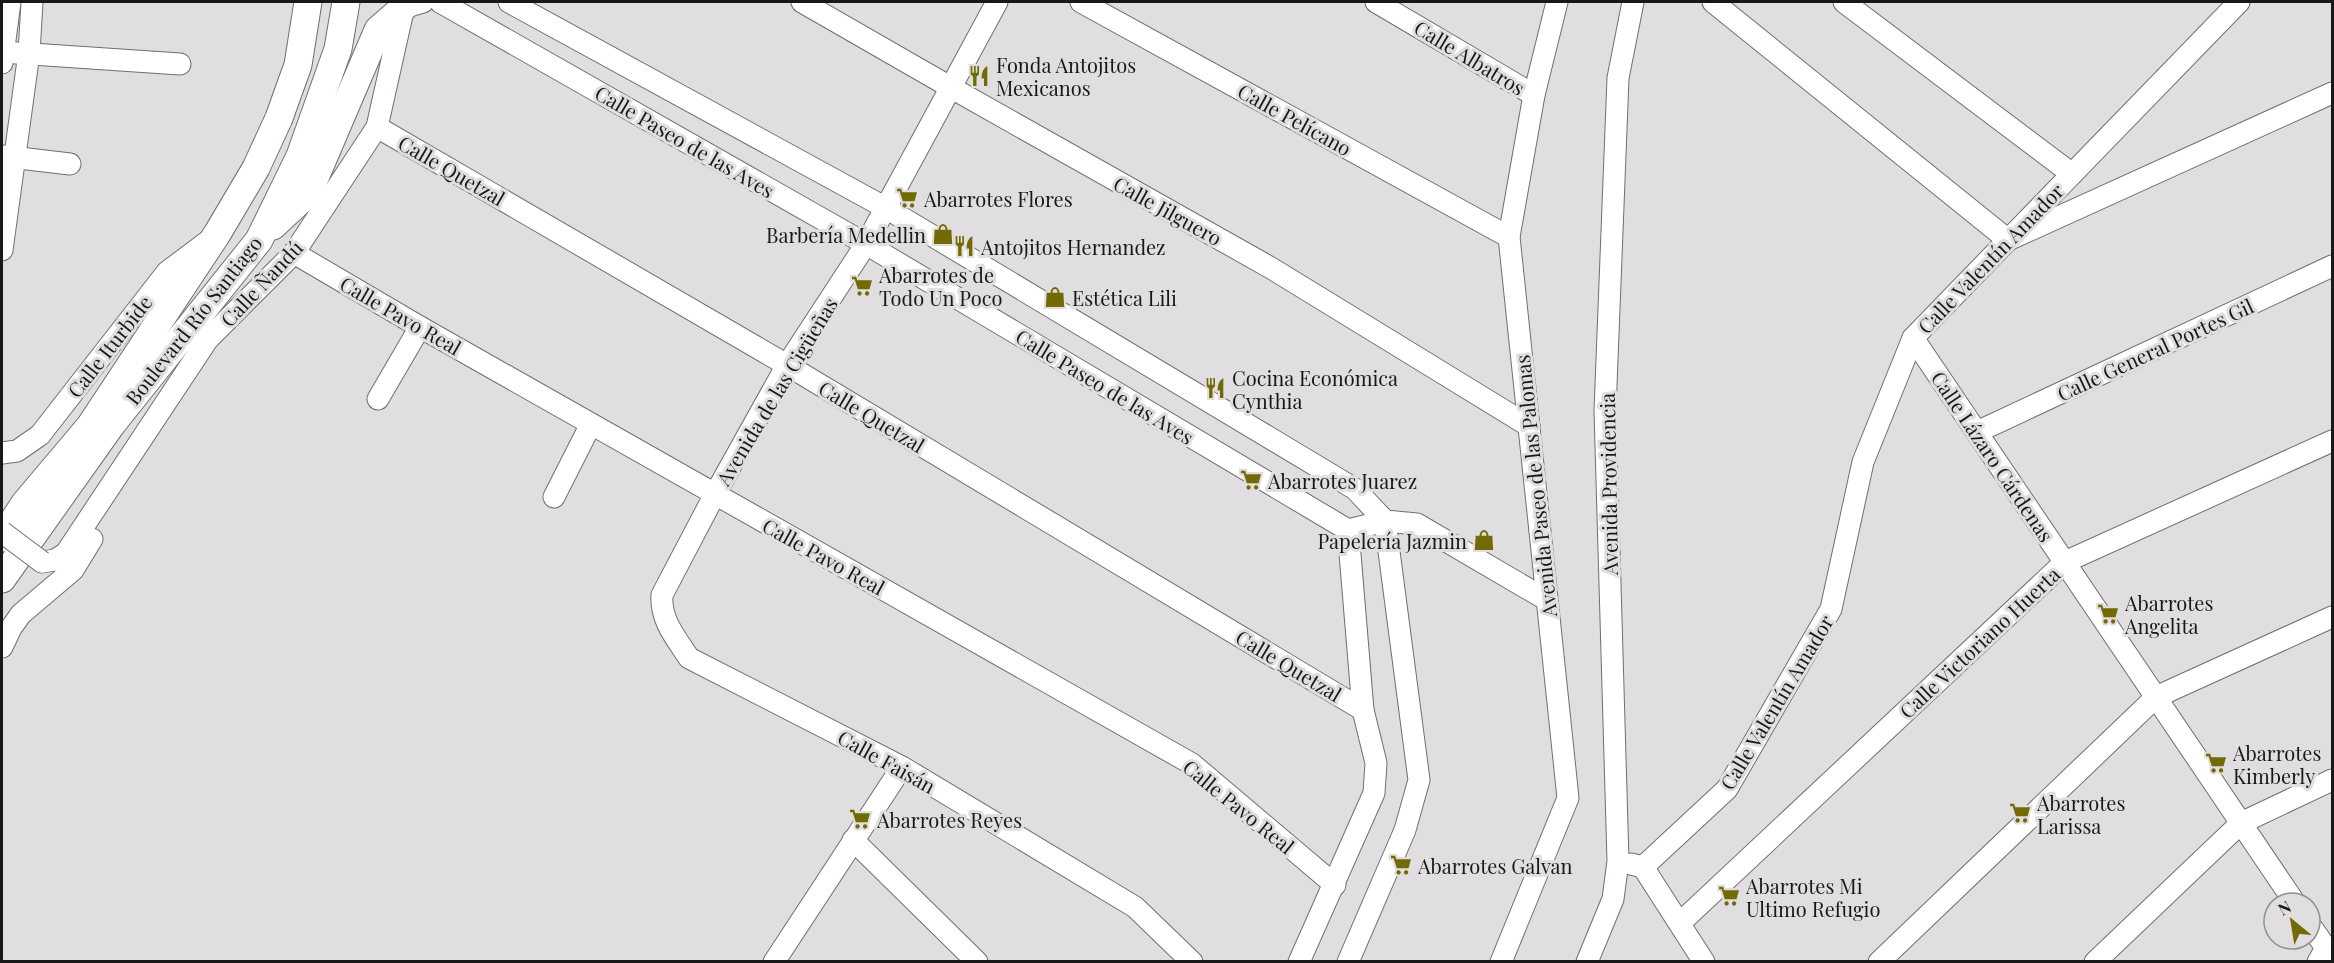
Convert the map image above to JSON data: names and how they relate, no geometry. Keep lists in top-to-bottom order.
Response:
{
  "streets": {
    "main road": ["Boulevard Río Santiago"],
    "street": [
      "Calle Albatros",
      "Calle Pelícano",
      "Calle Paseo de las Aves",
      "Calle Quetzal",
      "Calle Jilguero",
      "Calle Valentín Amador",
      "Calle Ñandú",
      "Calle Pavo Real",
      "Calle Iturbide",
      "Calle General Portes Gil",
      "Avenida de las Cigüeñas",
      "Calle Lázaro Cárdenas",
      "Avenida Providencia",
      "Avenida Paseo de las Palomas",
      "Calle Victoriano Huerta",
      "Calle Faisán"
    ]
  },
  "crossings": [
    ["Calle Albatros", "Avenida Paseo de las Palomas"],
    ["Calle Pelícano", "Avenida Paseo de las Palomas"],
    ["Calle Paseo de las Aves", "Avenida de las Cigüeñas"],
    ["Calle Quetzal", "Calle Ñandú"],
    ["Calle Quetzal", "Avenida de las Cigüeñas"],
    ["Calle Jilguero", "Avenida de las Cigüeñas"],
    ["Calle Jilguero", "Avenida Paseo de las Palomas"],
    ["Calle Valentín Amador", "Calle Lázaro Cárdenas"],
    ["Calle Ñandú", "Calle Pavo Real"],
    ["Calle Pavo Real", "Avenida de las Cigüeñas"],
    ["Boulevard Río Santiago", "Calle Iturbide"],
    ["Calle General Portes Gil", "Calle Lázaro Cárdenas"],
    ["Avenida de las Cigüeñas", "Calle Faisán"],
    ["Calle Lázaro Cárdenas", "Calle Victoriano Huerta"]
  ],
  "places": {
    "restaurant": ["Fonda Antojitos Mexicanos", "Antojitos Hernandez", "Cocina Económica Cynthia"],
    "supermarket": [
      "Abarrotes Flores",
      "Abarrotes de Todo Un Poco",
      "Abarrotes Juarez",
      "Abarrotes Angelita",
      "Abarrotes Kimberly",
      "Abarrotes Larissa",
      "Abarrotes Reyes",
      "Abarrotes Galvan",
      "Abarrotes Mi Ultimo Refugio"
    ],
    "shop": ["Barbería Medellin", "Estética Lili", "Papelería Jazmin"]
  },
  "north": "top left"
}
